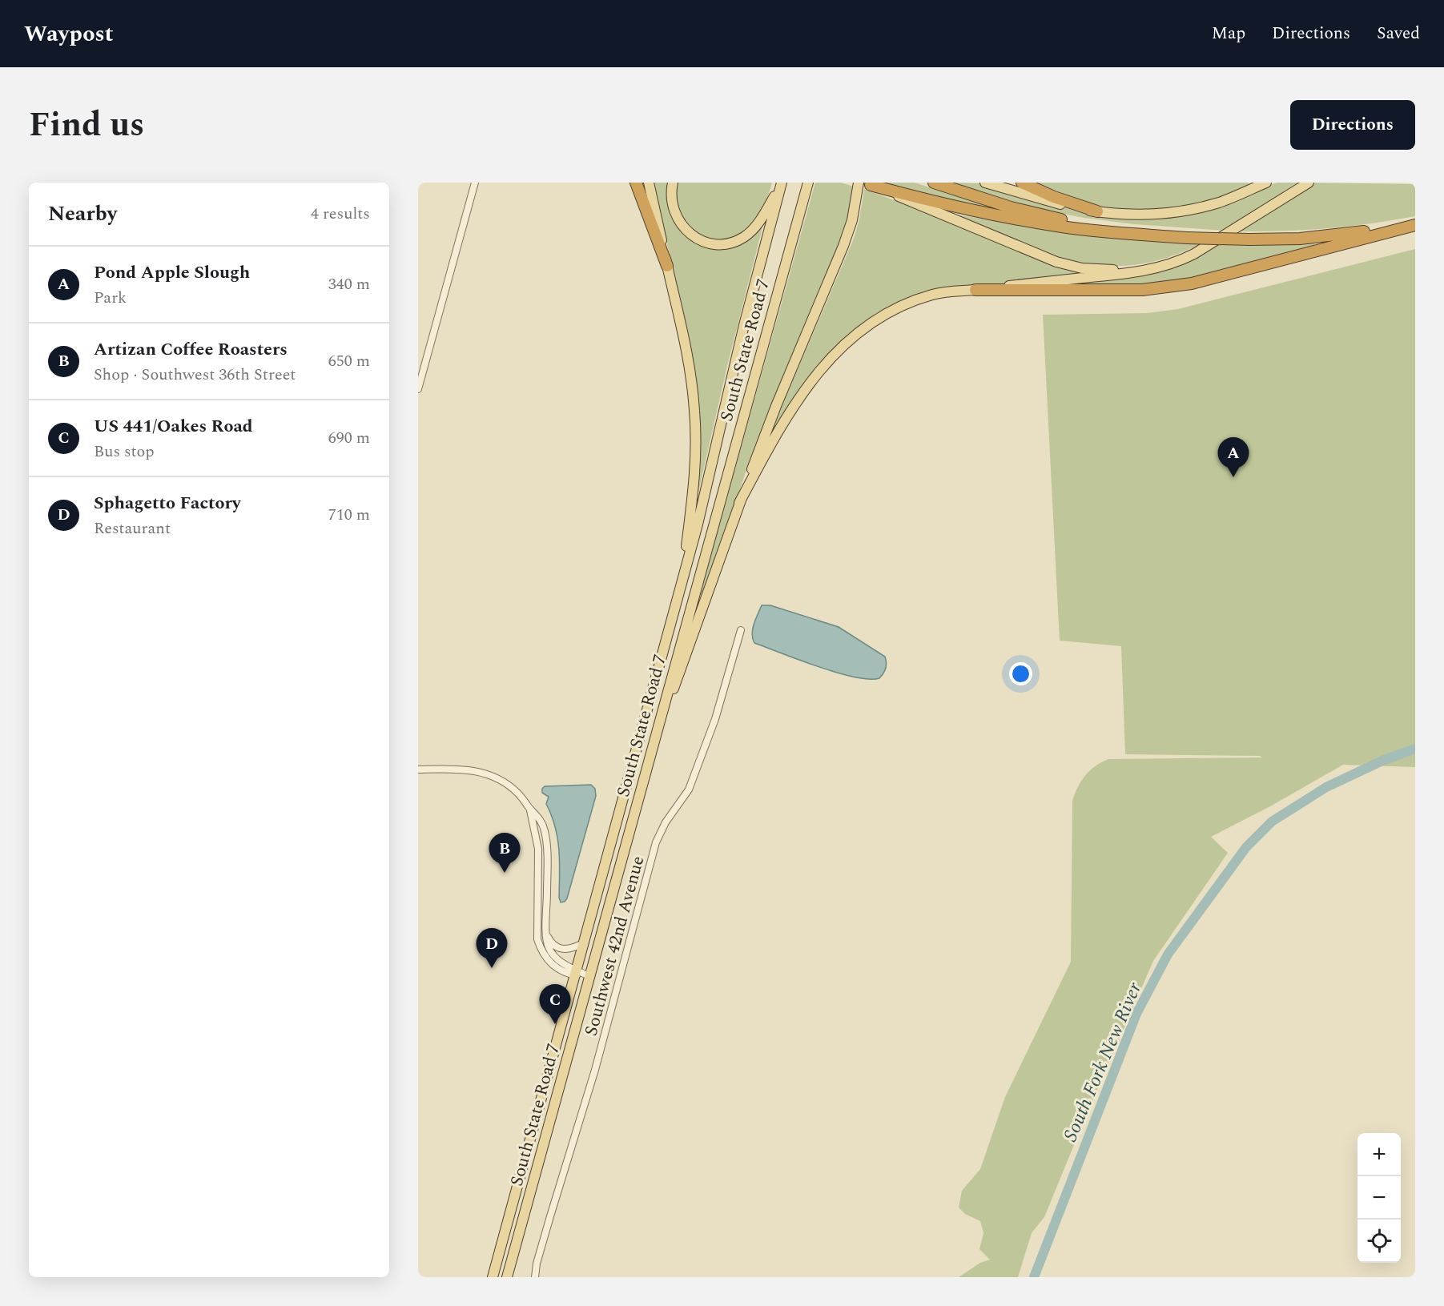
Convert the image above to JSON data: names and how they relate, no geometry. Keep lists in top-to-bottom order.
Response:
{
  "streets": {
    "main road": ["South State Road 7"],
    "street": ["Southwest 42nd Avenue"]
  },
  "water": ["South Fork New River"],
  "page": {
    "header": "Waypost",
    "nav": ["Map", "Directions", "Saved"],
    "title": "Find us",
    "buttons": "Directions",
    "heading": ["Nearby", "4 results"],
    "list": [
      {
        "mark": "A",
        "name": "Pond Apple Slough",
        "note": "Park",
        "value": "340 m"
      },
      {
        "mark": "B",
        "name": "Artizan Coffee Roasters",
        "note": "Shop · Southwest 36th Street",
        "value": "650 m"
      },
      {
        "mark": "C",
        "name": "US 441/Oakes Road",
        "note": "Bus stop",
        "value": "690 m"
      },
      {
        "mark": "D",
        "name": "Sphagetto Factory",
        "note": "Restaurant",
        "value": "710 m"
      }
    ],
    "pins": [
      "A",
      "B",
      "D",
      "C"
    ],
    "map_buttons": ["+", "−"]
  }
}
